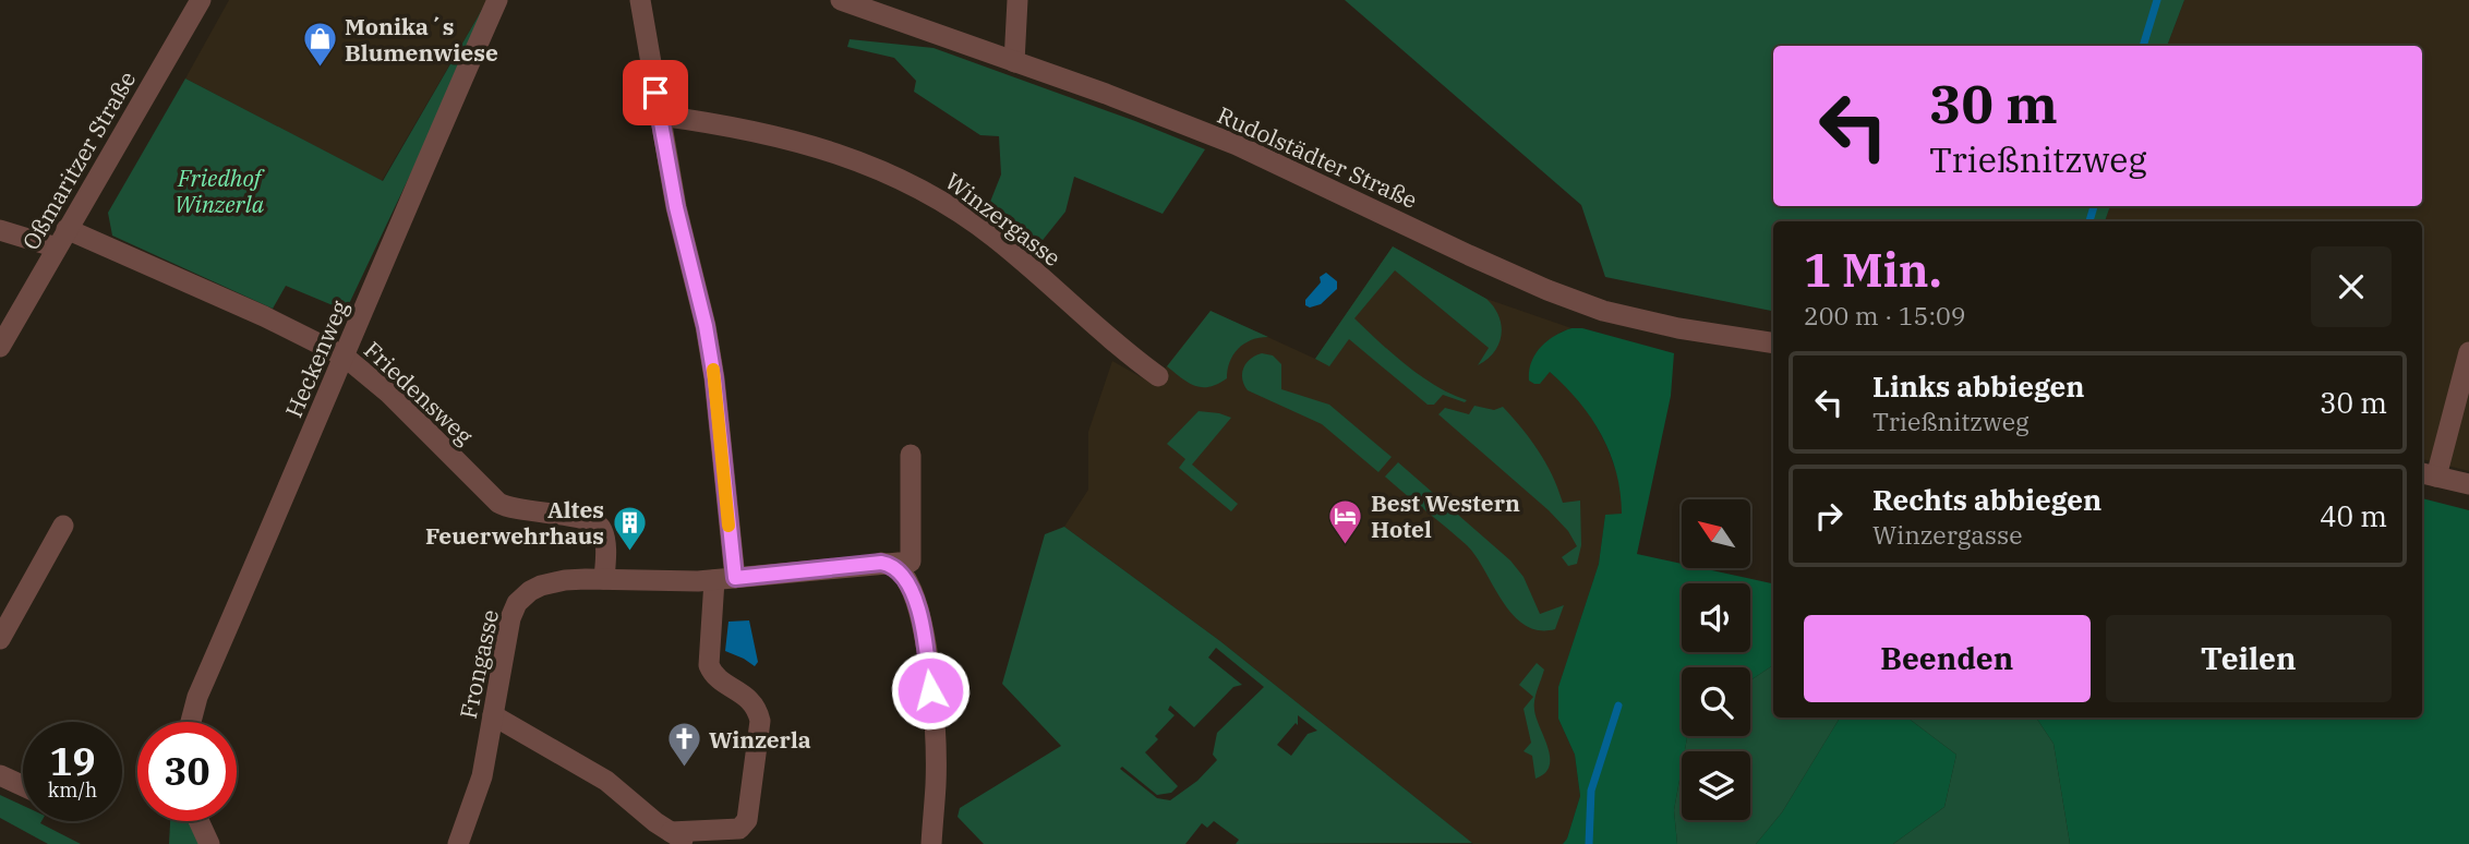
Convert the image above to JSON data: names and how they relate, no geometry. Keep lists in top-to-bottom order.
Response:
{
  "streets": {
    "street": [
      "Rudolstädter Straße",
      "Oßmaritzer Straße",
      "Winzergasse",
      "Heckenweg",
      "Friedensweg",
      "Frongasse"
    ]
  },
  "crossings": [
    ["Oßmaritzer Straße", "Friedensweg"],
    ["Heckenweg", "Friedensweg"],
    ["Friedensweg", "Frongasse"]
  ],
  "parks": ["Friedhof Winzerla"],
  "places": {
    "shop": ["Monika´s Blumenwiese"],
    "hotel": ["Best Western Hotel"],
    "building": ["Altes Feuerwehrhaus"],
    "church": ["Winzerla"]
  },
  "north": "top left",
  "page": {
    "turn": ["30 m", "Trießnitzweg"],
    "heading": ["1 Min.", "200 m · 15:09"],
    "list": [
      {
        "name": "Links abbiegen",
        "note": "Trießnitzweg",
        "value": "30 m"
      },
      {
        "name": "Rechts abbiegen",
        "note": "Winzergasse",
        "value": "40 m"
      }
    ],
    "buttons": ["Beenden", "Teilen"],
    "speed": "19 km/h",
    "limit": "30"
  }
}
